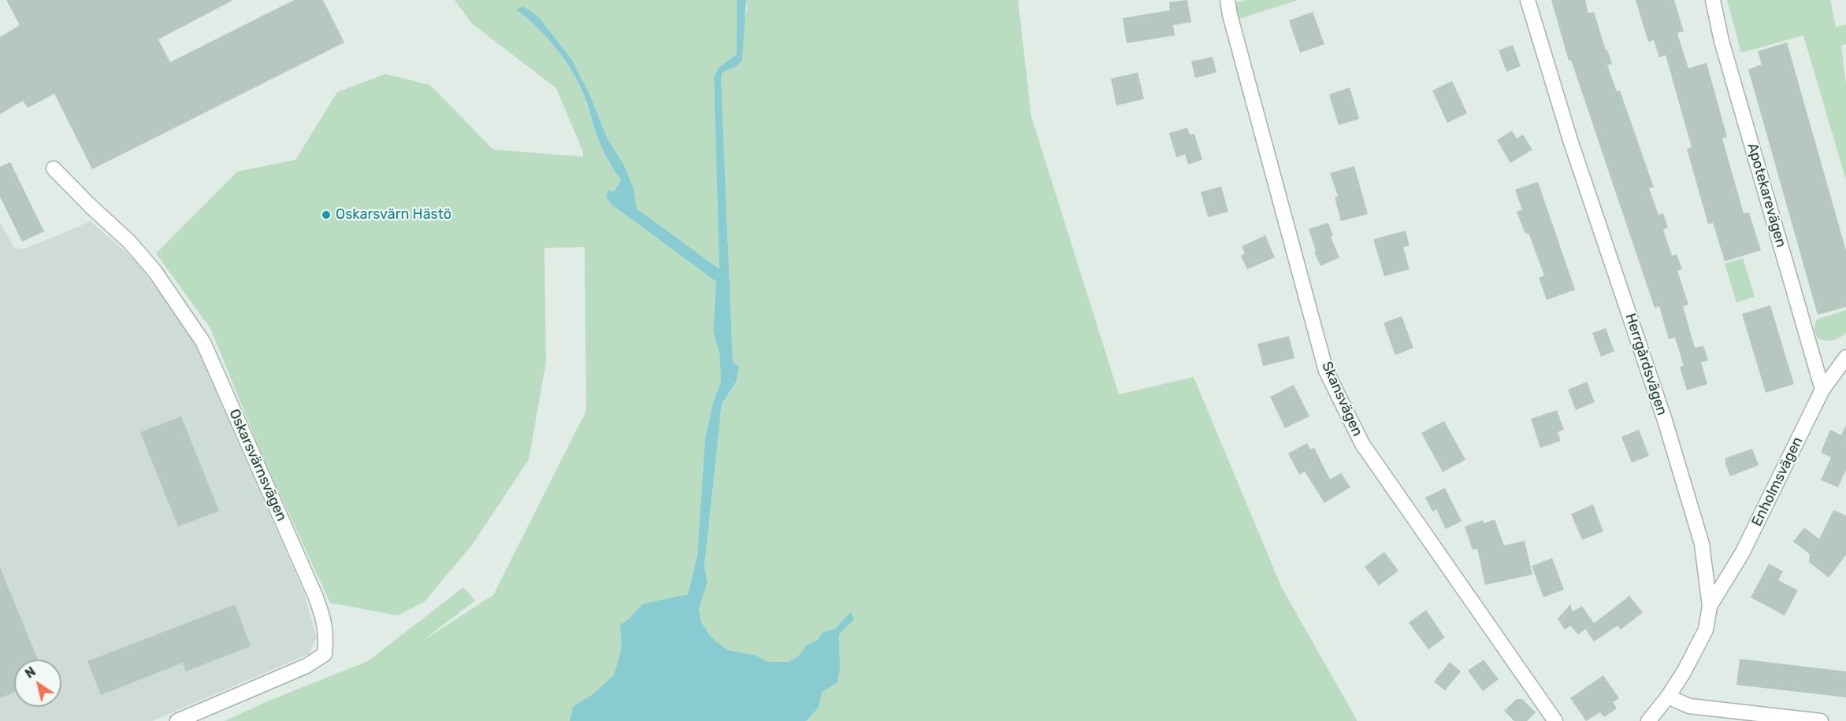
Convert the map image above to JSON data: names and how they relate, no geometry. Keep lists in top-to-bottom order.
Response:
{
  "streets": {
    "street": [
      "Apotekarevägen",
      "Herrgårdsvägen",
      "Skansvägen",
      "Oskarsvärnsvägen",
      "Enholmsvägen"
    ]
  },
  "crossings": [
    ["Apotekarevägen", "Enholmsvägen"],
    ["Herrgårdsvägen", "Enholmsvägen"]
  ],
  "places": ["Oskarsvärn Hästö"],
  "north": "top left"
}
